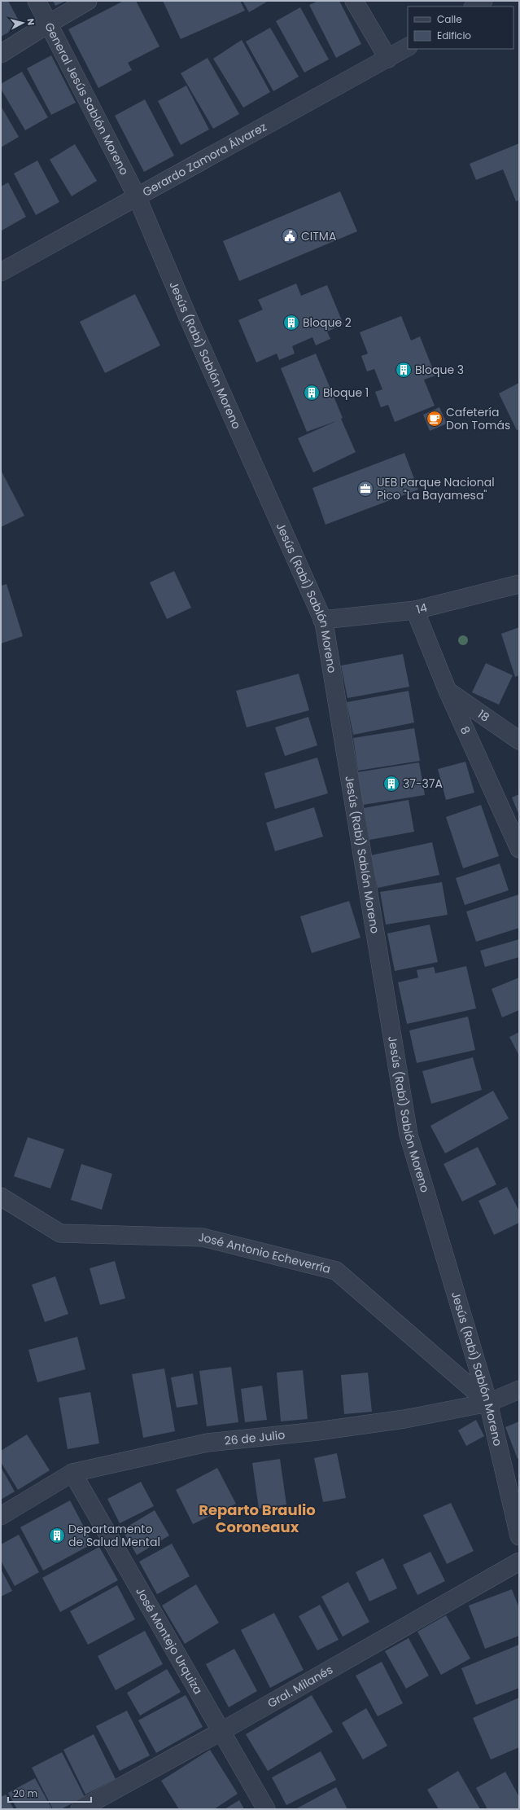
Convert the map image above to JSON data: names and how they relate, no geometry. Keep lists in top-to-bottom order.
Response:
{
  "streets": {
    "street": [
      "General Jesús Sablón Moreno",
      "Gerardo Zamora Álvarez",
      "Jesús (Rabí) Sablón Moreno",
      "14",
      "18",
      "8",
      "José Antonio Echeverría",
      "26 de Julio",
      "José Montejo Urquiza",
      "Gral. Milanés"
    ]
  },
  "crossings": [
    ["General Jesús Sablón Moreno", "Gerardo Zamora Álvarez"],
    ["General Jesús Sablón Moreno", "Jesús (Rabí) Sablón Moreno"],
    ["Gerardo Zamora Álvarez", "Jesús (Rabí) Sablón Moreno"],
    ["Jesús (Rabí) Sablón Moreno", "14"],
    ["Jesús (Rabí) Sablón Moreno", "José Antonio Echeverría"],
    ["Jesús (Rabí) Sablón Moreno", "26 de Julio"],
    ["14", "8"],
    ["18", "8"],
    ["José Antonio Echeverría", "26 de Julio"],
    ["26 de Julio", "José Montejo Urquiza"],
    ["José Montejo Urquiza", "Gral. Milanés"]
  ],
  "districts": ["Reparto Braulio Coroneaux"],
  "places": {
    "public building": ["CITMA"],
    "building": [
      "Bloque 2",
      "Bloque 3",
      "Bloque 1",
      "37-37A",
      "Departamento de Salud Mental"
    ],
    "cafe": ["Cafetería Don Tomás"],
    "office": ["UEB Parque Nacional Pico \"La Bayamesa\""]
  },
  "legend": ["Calle", "Edificio"],
  "scale_bar": "20 m",
  "north": "right"
}
